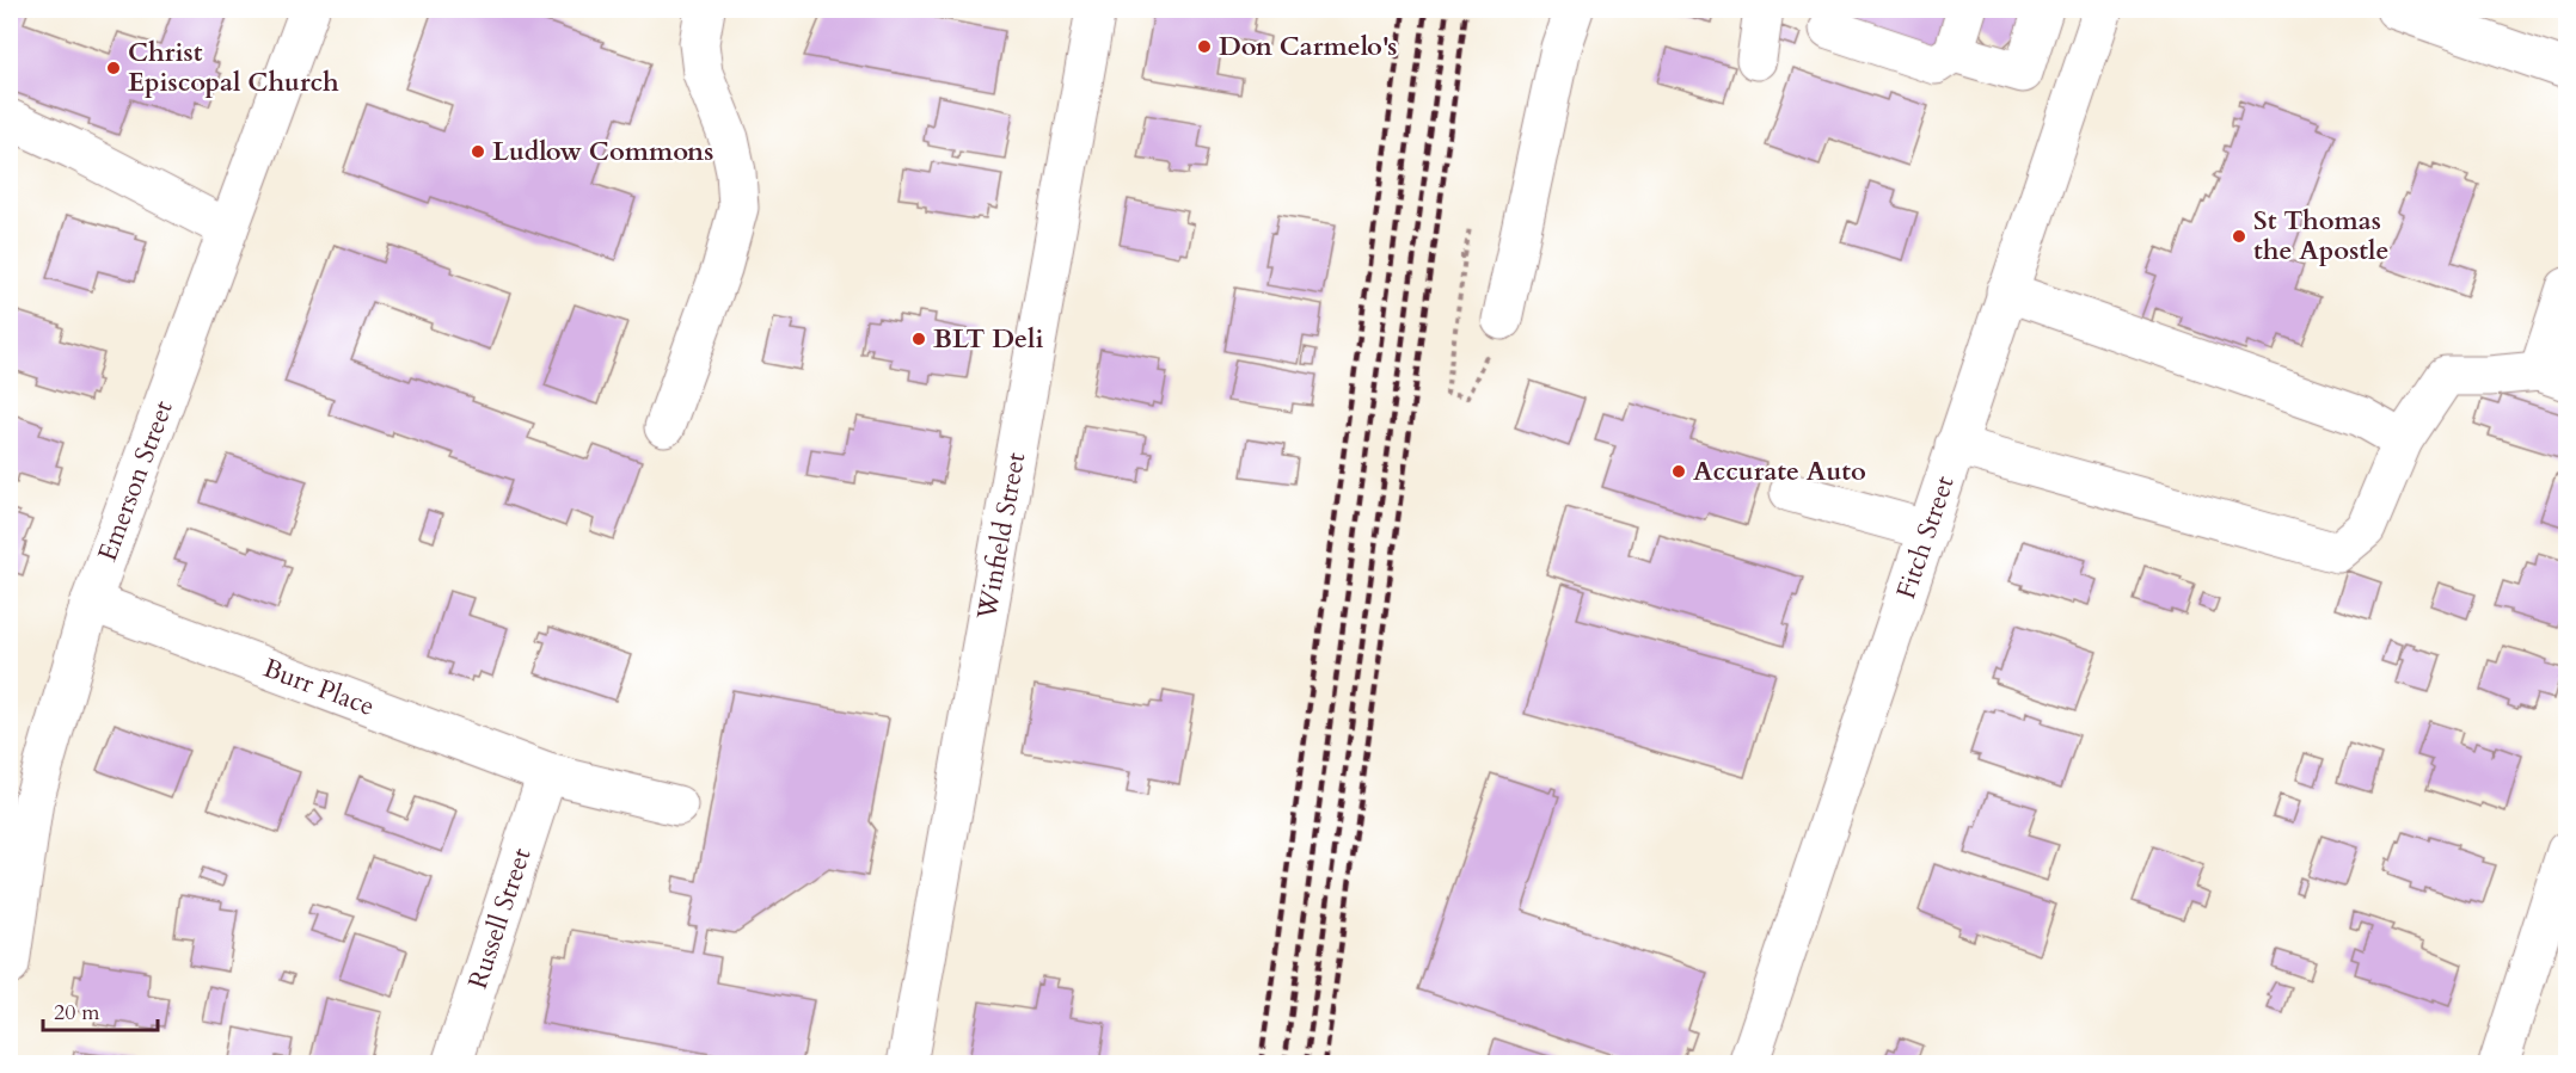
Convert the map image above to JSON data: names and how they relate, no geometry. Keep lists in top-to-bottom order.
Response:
{
  "streets": {
    "street": [
      "Emerson Street",
      "Fitch Street",
      "Winfield Street",
      "Burr Place",
      "Russell Street"
    ]
  },
  "crossings": [
    ["Emerson Street", "Burr Place"],
    ["Burr Place", "Russell Street"]
  ],
  "places": [
    "Don Carmelo's",
    "Christ Episcopal Church",
    "Ludlow Commons",
    "St Thomas the Apostle",
    "BLT Deli",
    "Accurate Auto"
  ],
  "scale_bar": "20 m"
}
